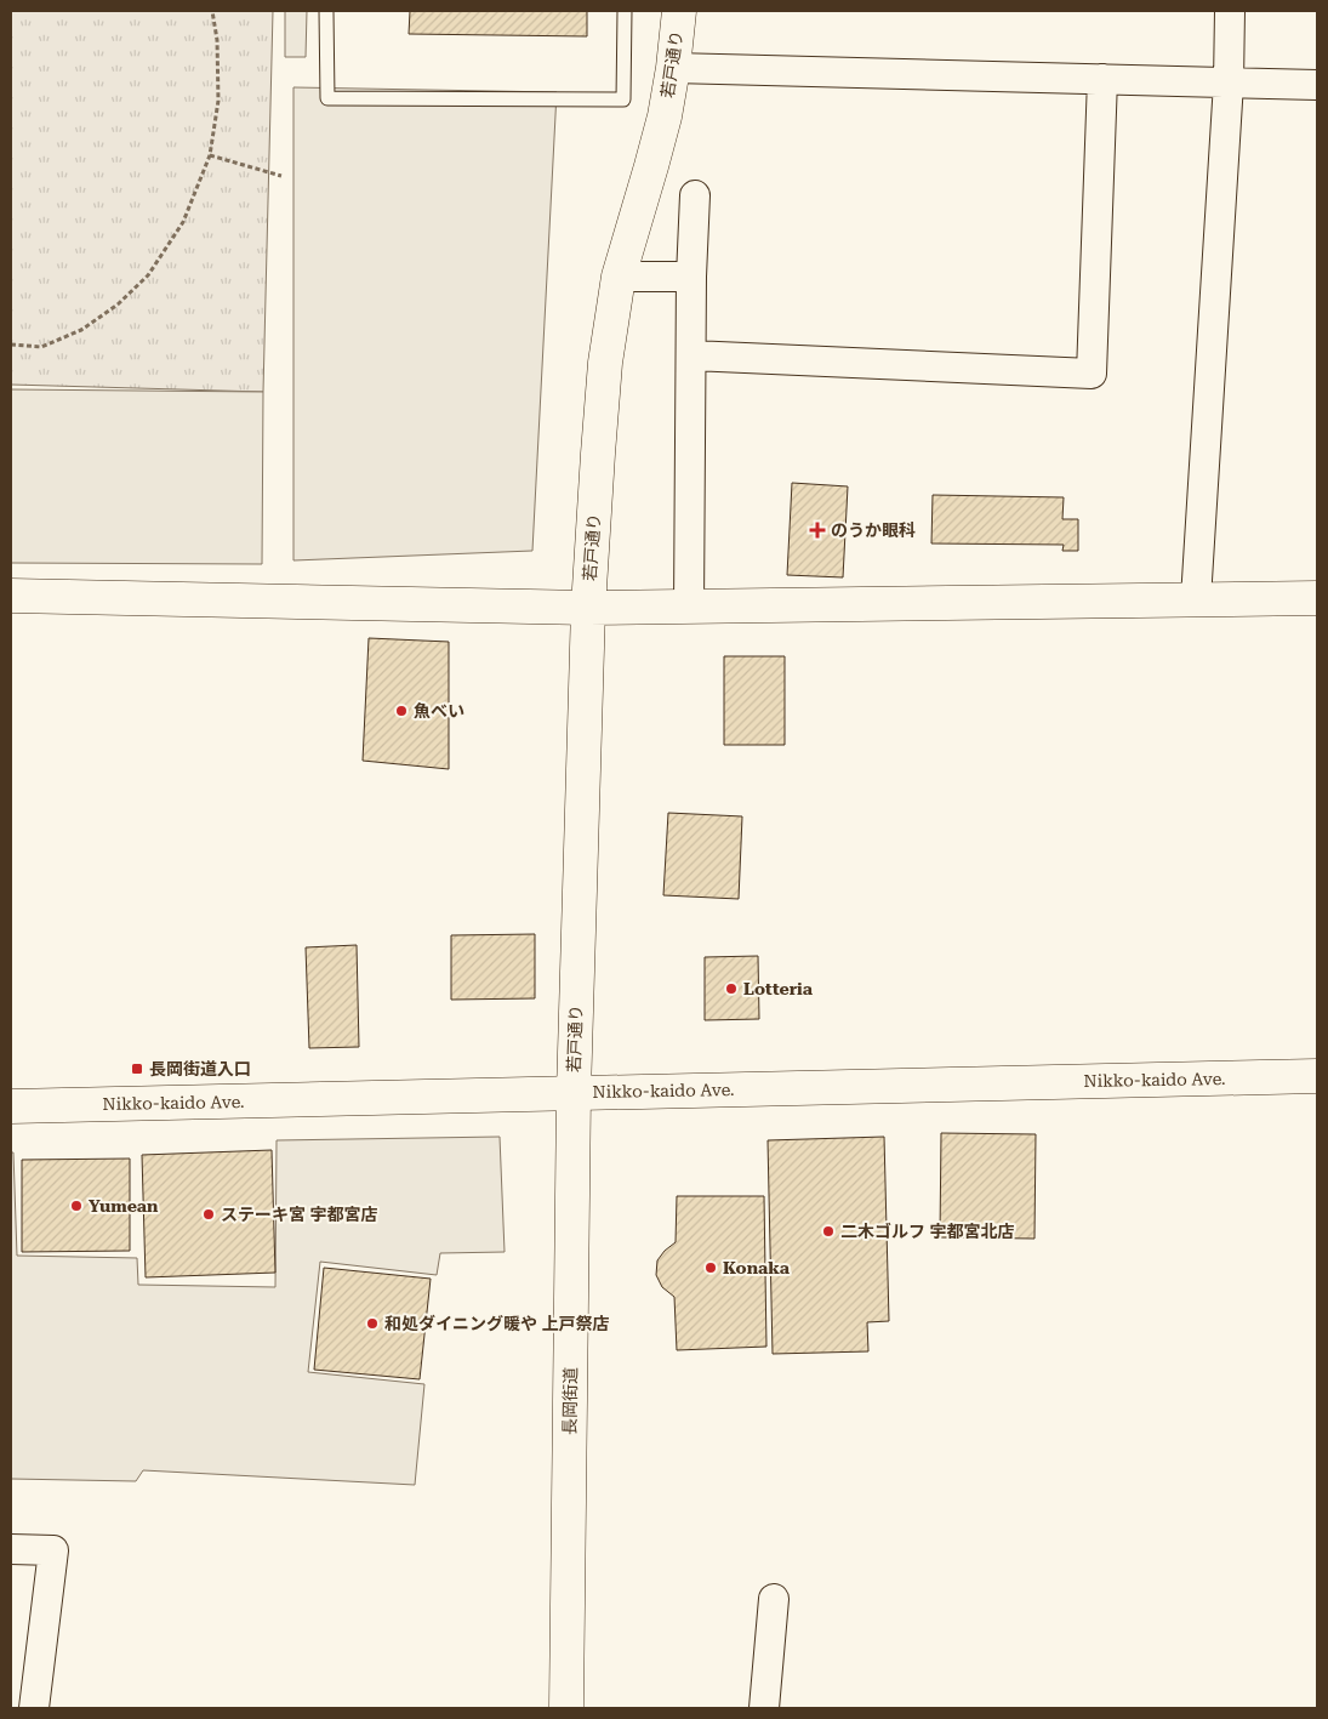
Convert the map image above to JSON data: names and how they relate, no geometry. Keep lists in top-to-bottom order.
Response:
{
  "streets": {
    "main road": ["若戸通り", "Nikko-kaido Ave.", "長岡街道"]
  },
  "crossings": [
    ["若戸通り", "Nikko-kaido Ave."],
    ["若戸通り", "長岡街道"],
    ["Nikko-kaido Ave.", "長岡街道"]
  ],
  "places": {
    "health": ["のうか眼科"],
    "other": [
      "魚べい",
      "Lotteria",
      "Yumean",
      "ステーキ宮 宇都宮店",
      "二木ゴルフ 宇都宮北店",
      "Konaka",
      "和処ダイニング暖や 上戸祭店"
    ],
    "transit": ["長岡街道入口"]
  }
}
